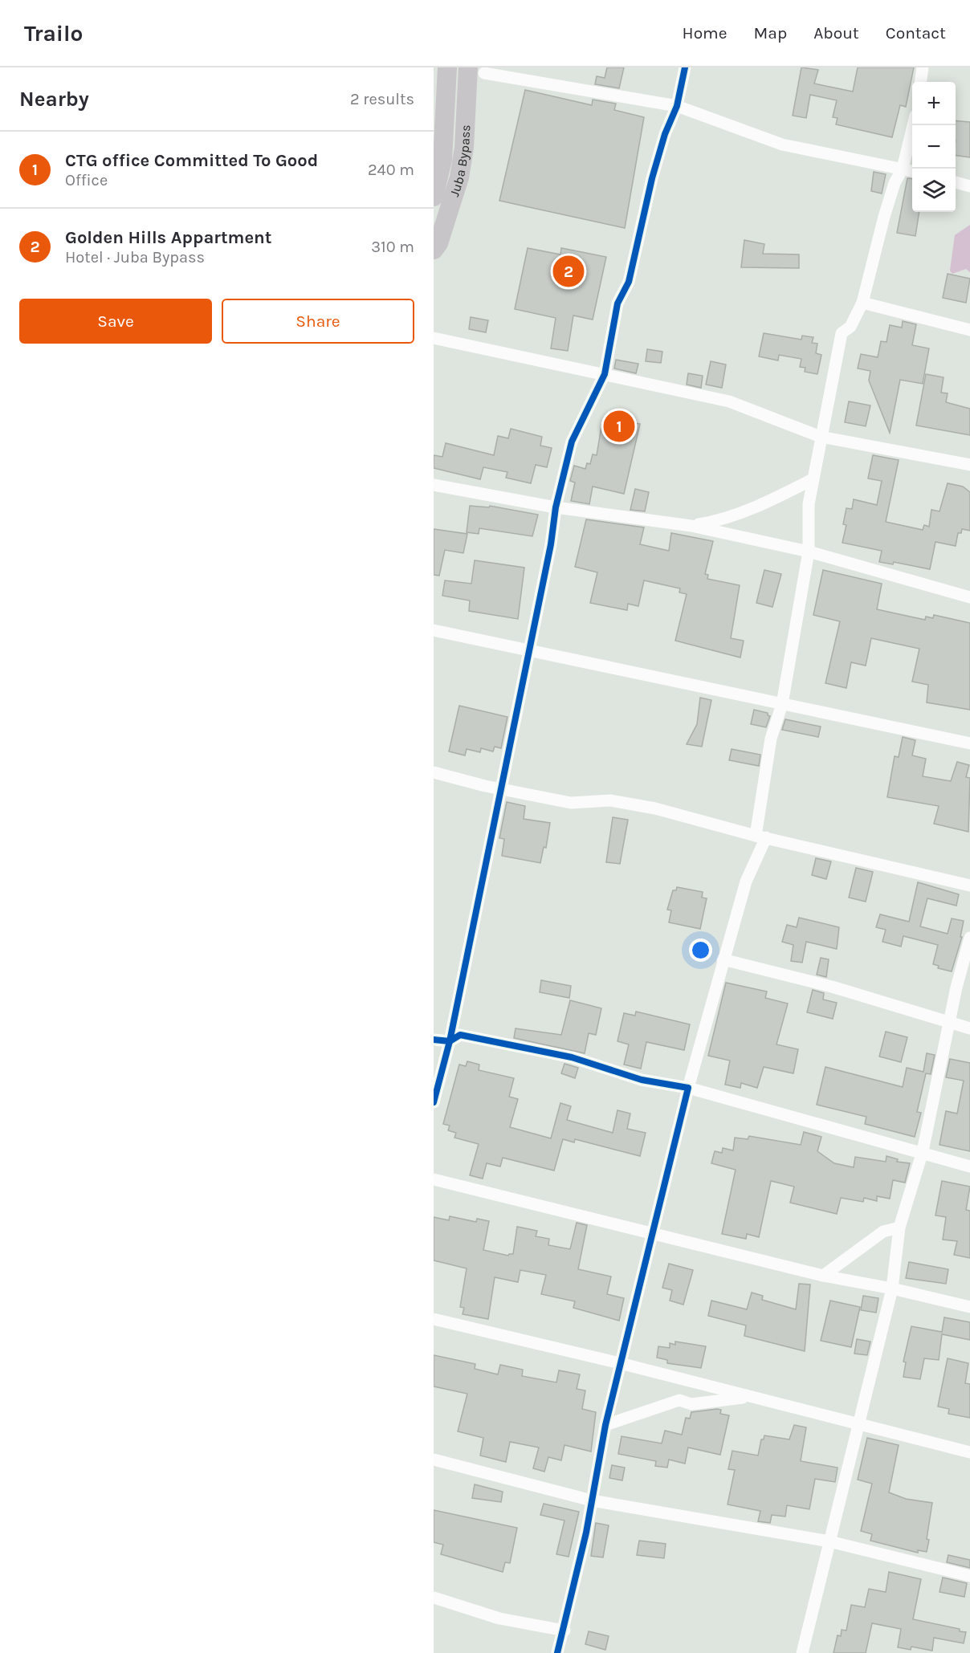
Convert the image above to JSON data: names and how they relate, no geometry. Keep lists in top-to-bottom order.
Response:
{
  "streets": {
    "main road": ["Juba Bypass"]
  },
  "page": {
    "header": "Trailo",
    "nav": [
      "Home",
      "Map",
      "About",
      "Contact"
    ],
    "heading": ["Nearby", "2 results"],
    "map_buttons": ["+", "−"],
    "list": [
      {
        "mark": "1",
        "name": "CTG office Committed To Good",
        "note": "Office",
        "value": "240 m"
      },
      {
        "mark": "2",
        "name": "Golden Hills Appartment",
        "note": "Hotel · Juba Bypass",
        "value": "310 m"
      }
    ],
    "pins": ["2", "1"],
    "buttons": ["Save", "Share"]
  }
}
